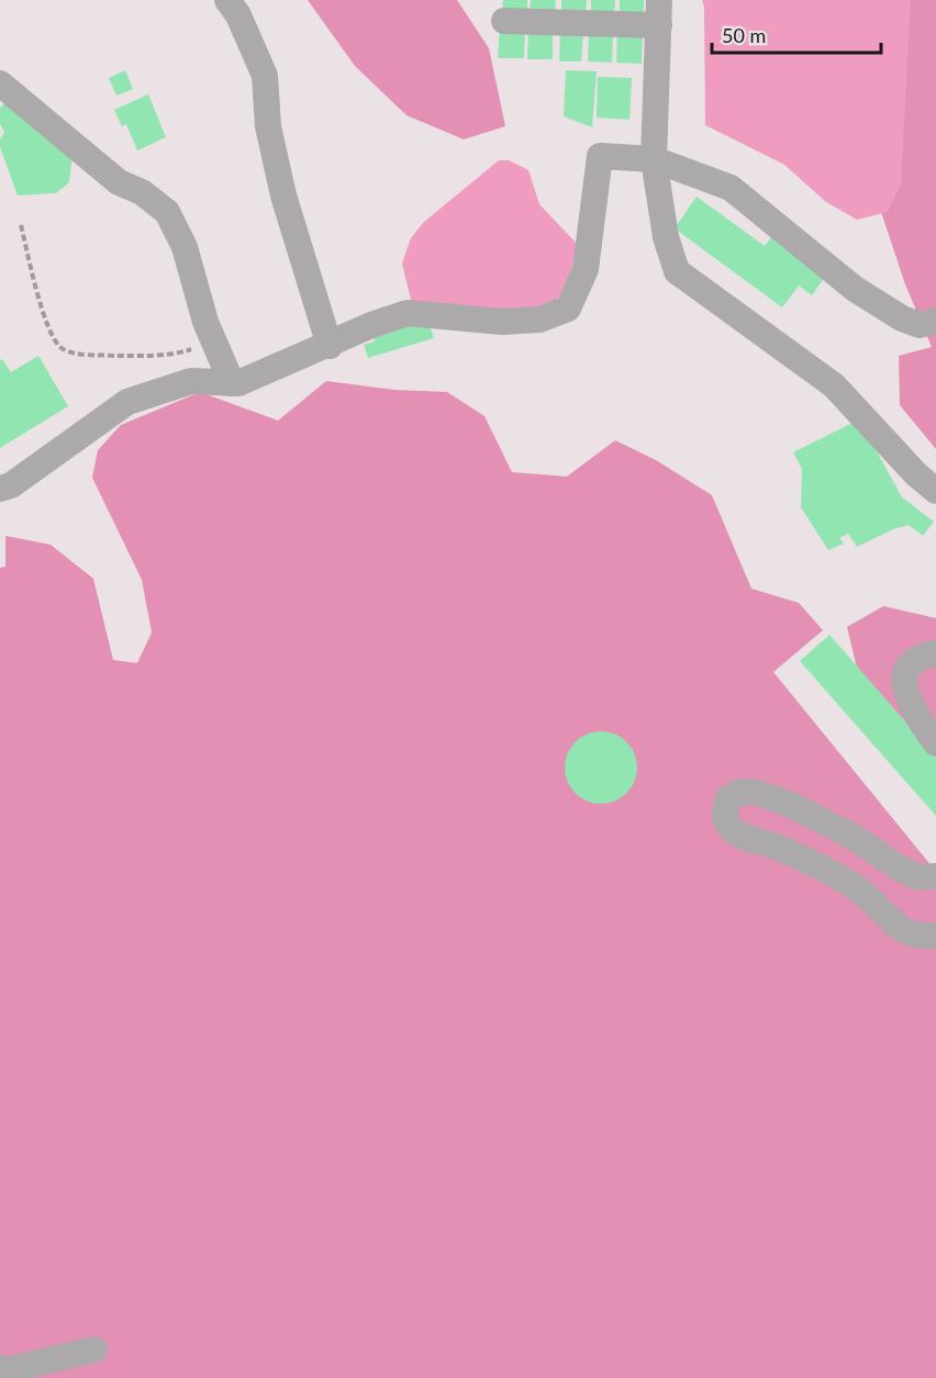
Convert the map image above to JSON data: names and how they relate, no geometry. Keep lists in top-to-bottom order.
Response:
{
  "scale_bar": "50 m"
}
